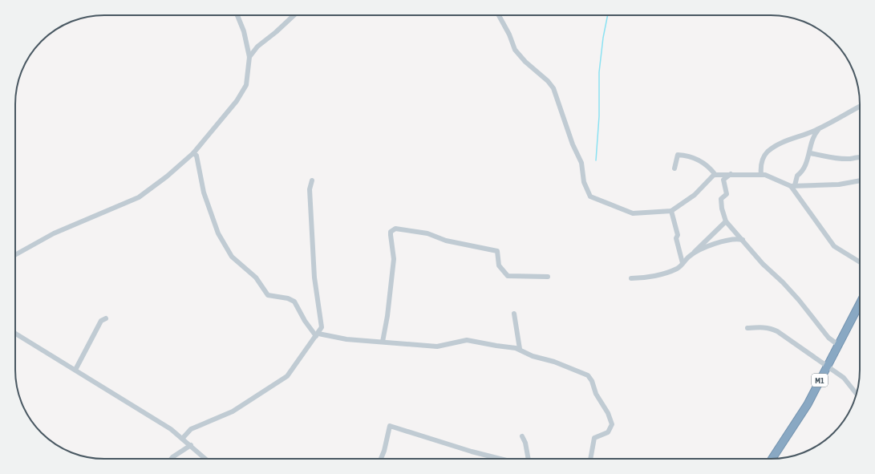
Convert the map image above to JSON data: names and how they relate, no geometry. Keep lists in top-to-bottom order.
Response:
{
  "streets": {
    "highway": ["M1"]
  }
}
